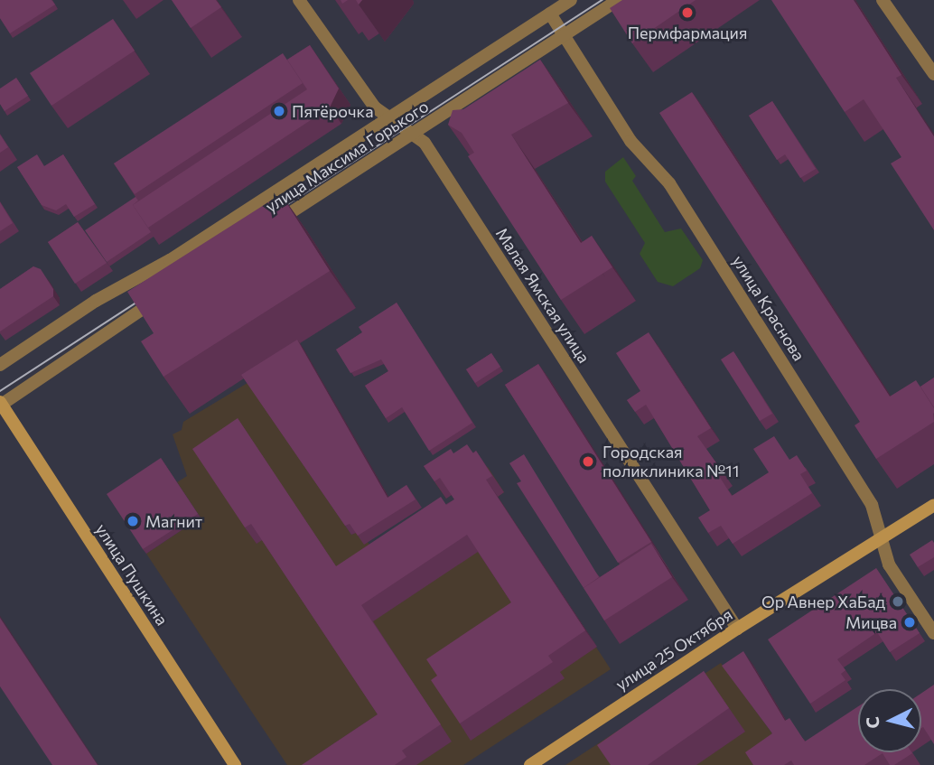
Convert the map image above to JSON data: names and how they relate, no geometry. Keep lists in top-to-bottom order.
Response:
{
  "streets": {
    "street": [
      "улица Максима Горького",
      "Малая Ямская улица",
      "улица Краснова",
      "улица Пушкина",
      "улица 25 Октября"
    ]
  },
  "crossings": [
    ["улица Максима Горького", "Малая Ямская улица"],
    ["улица Максима Горького", "улица Краснова"],
    ["Малая Ямская улица", "улица 25 Октября"],
    ["улица Краснова", "улица 25 Октября"]
  ],
  "places": [
    "Пермфармация",
    "Пятёрочка",
    "Городская поликлиника №11",
    "Магнит",
    "Ор Авнер ХаБад",
    "Мицва"
  ],
  "north": "left"
}
